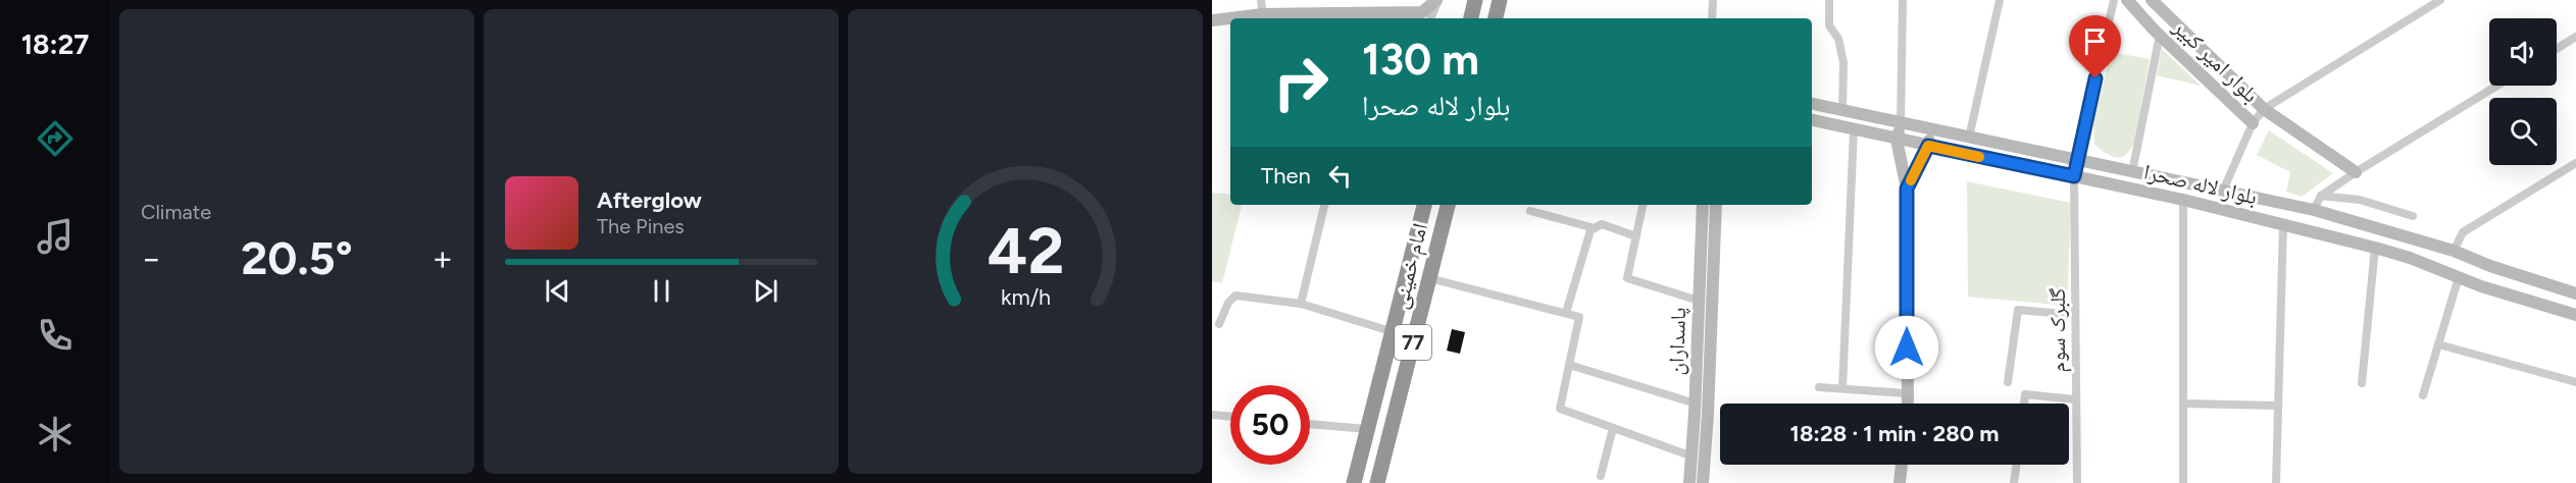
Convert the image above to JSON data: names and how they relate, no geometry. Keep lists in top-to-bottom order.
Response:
{
  "streets": {
    "highway": ["امام خمینی", "77"],
    "main road": ["بلوار امیر کبیر", "بلوار لاله صحرا", "پاسداران"],
    "street": ["گلبرک سوم"]
  },
  "crossings": [
    ["بلوار لاله صحرا", "گلبرک سوم"]
  ],
  "page": {
    "tabs": "18:27",
    "tile": "Climate",
    "turn": ["130 m", "بلوار لاله صحرا"],
    "then": "Then",
    "song": ["Afterglow", "The Pines"],
    "heat": ["−", "20.5°", "+"],
    "limit": "50",
    "trip": "18:28 · 1 min · 280 m",
    "gauge": ["42", "km/h"]
  }
}
